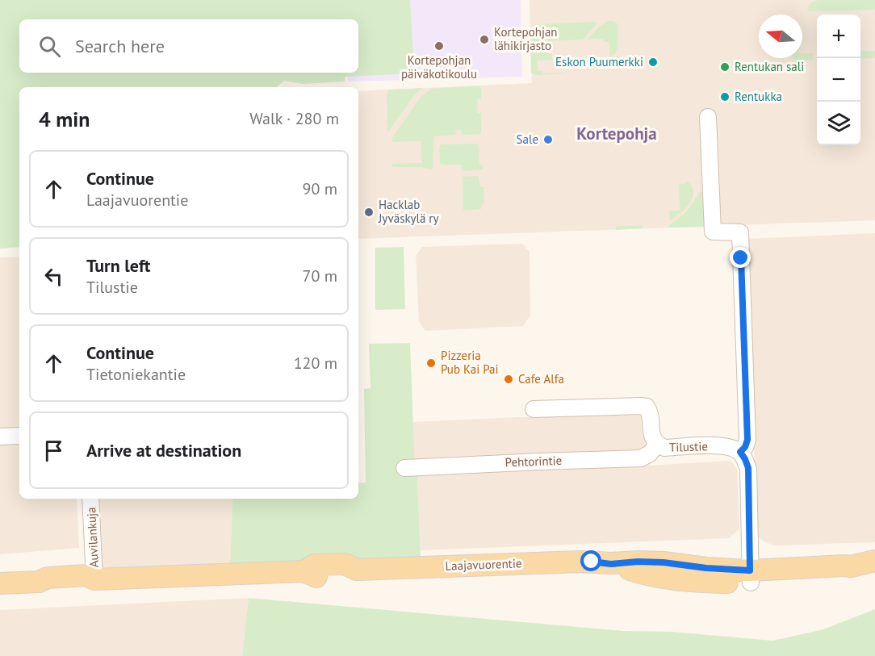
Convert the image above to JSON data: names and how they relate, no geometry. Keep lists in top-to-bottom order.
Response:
{
  "streets": {
    "main road": ["Laajavuorentie"],
    "street": ["Tilustie", "Pehtorintie", "Auvilankuja"]
  },
  "crossings": [
    ["Tilustie", "Pehtorintie"],
    ["Auvilankuja", "Laajavuorentie"]
  ],
  "districts": ["Kortepohja"],
  "places": [
    "Kortepohjan lähikirjasto",
    "Kortepohjan päiväkotikoulu",
    "Eskon Puumerkki",
    "Rentukan sali",
    "Rentukka",
    "Sale",
    "Hacklab Jyväskylä ry",
    "Pizzeria Pub Kai Pai",
    "Cafe Alfa"
  ],
  "north": "left",
  "page": {
    "map_buttons": ["+", "−"],
    "search": "Search here",
    "heading": ["4 min", "Walk · 280 m"],
    "list": [
      ["Continue", "Laajavuorentie", "90 m"],
      ["Turn left", "Tilustie", "70 m"],
      ["Continue", "Tietoniekantie", "120 m"],
      "Arrive at destination"
    ]
  }
}
